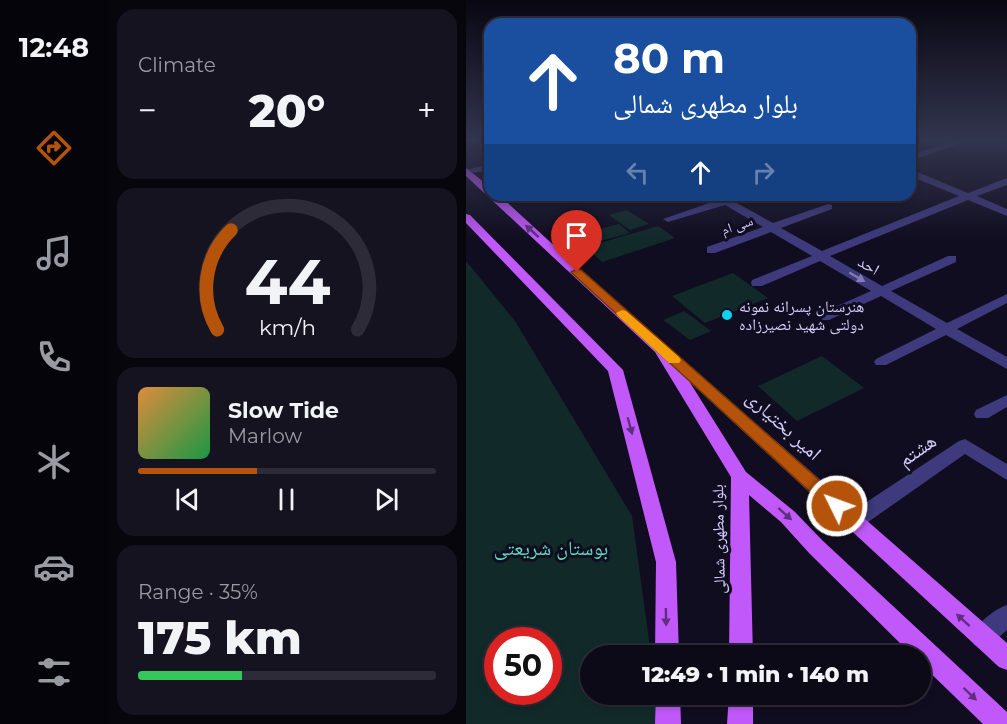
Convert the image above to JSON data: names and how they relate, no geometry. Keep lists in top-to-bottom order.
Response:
{
  "streets": {
    "main road": ["امیر بختیاری", "بلوار مطهری شمالی"],
    "street": ["سی ام", "احد", "هشتم"]
  },
  "crossings": [
    ["سی ام", "احد"],
    ["امیر بختیاری", "هشتم"],
    ["امیر بختیاری", "بلوار مطهری شمالی"]
  ],
  "one_way": ["بلوار مطهری شمالی"],
  "parks": ["بوستان شریعتی"],
  "places": ["هنرستان پسرانه نمونه دولتی شهید نصیرزاده"],
  "page": {
    "tabs": "12:48",
    "tile": [
      "Climate",
      ["Range · 35%", "175 km"]
    ],
    "turn": ["80 m", "بلوار مطهری شمالی"],
    "heat": ["−", "20°", "+"],
    "song": ["Slow Tide", "Marlow"],
    "limit": "50",
    "trip": "12:49 · 1 min · 140 m",
    "gauge": ["44", "km/h"]
  }
}
